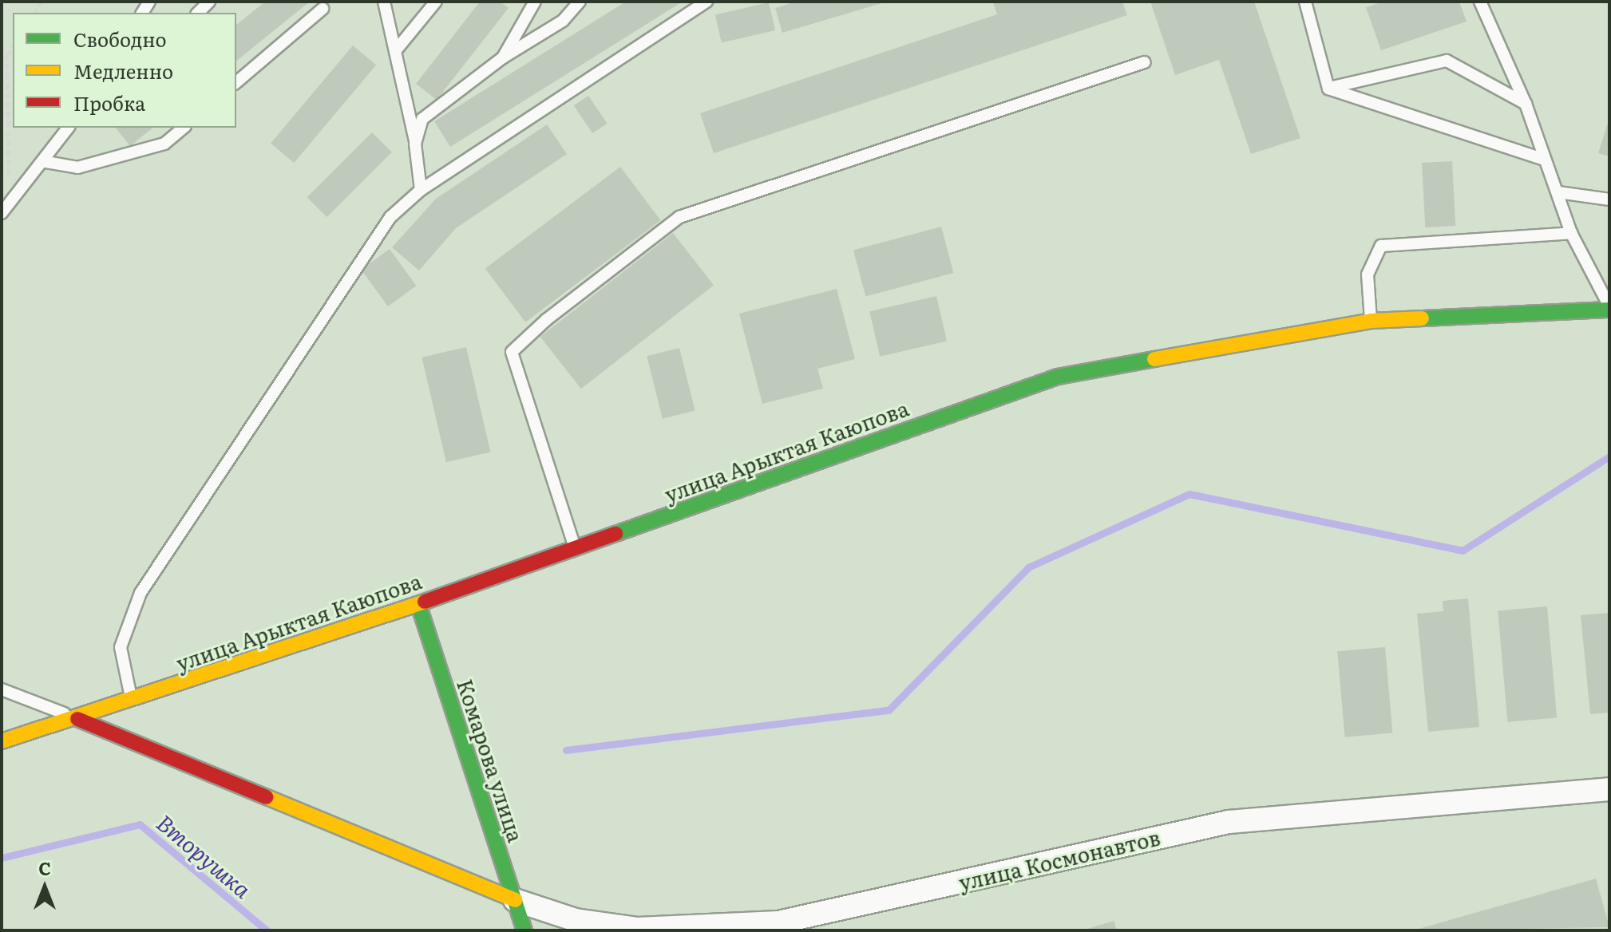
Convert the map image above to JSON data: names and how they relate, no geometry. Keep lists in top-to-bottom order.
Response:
{
  "streets": {
    "street": ["улица Арыктая Каюпова", "Комарова улица", "улица Космонавтов"]
  },
  "crossings": [
    ["улица Арыктая Каюпова", "Комарова улица"],
    ["Комарова улица", "улица Космонавтов"]
  ],
  "water": ["Вторушка"],
  "legend": ["Свободно", "Медленно", "Пробка"],
  "north": "top"
}
